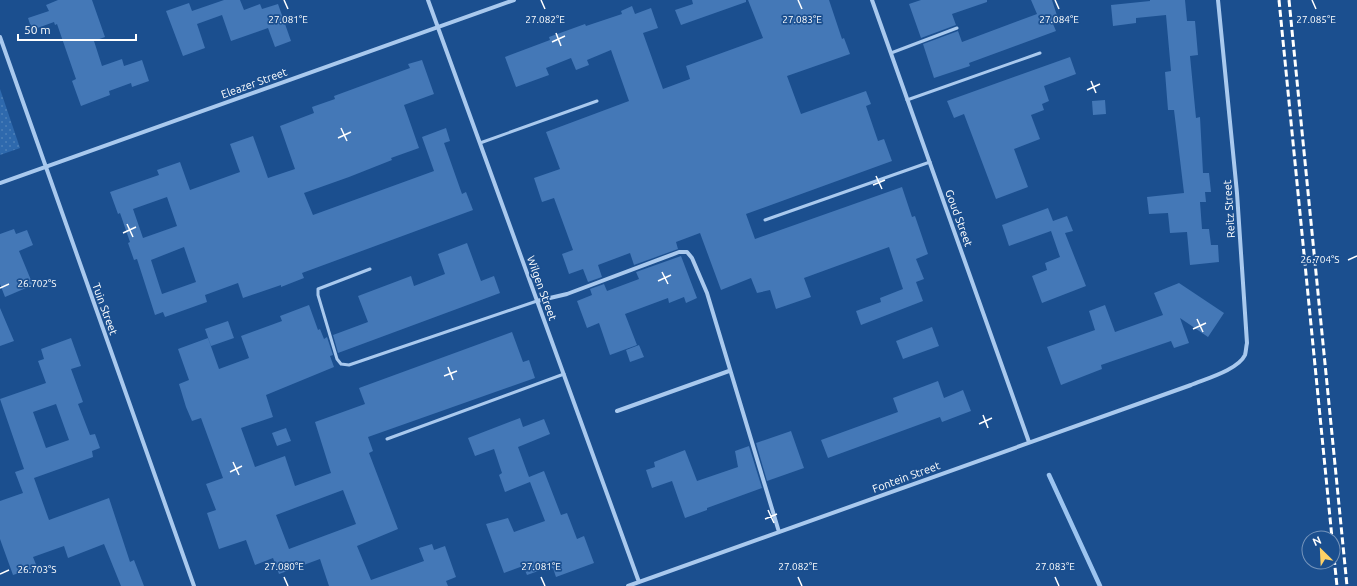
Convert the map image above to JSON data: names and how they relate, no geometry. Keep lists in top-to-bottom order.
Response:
{
  "streets": {
    "street": [
      "Eleazer Street",
      "Reitz Street",
      "Goud Street",
      "Wilgen Street",
      "Tuin Street",
      "Fontein Street"
    ]
  },
  "crossings": [
    ["Eleazer Street", "Wilgen Street"],
    ["Eleazer Street", "Tuin Street"],
    ["Reitz Street", "Fontein Street"],
    ["Goud Street", "Fontein Street"],
    ["Wilgen Street", "Fontein Street"]
  ],
  "scale_bar": "50 m",
  "north": "top left",
  "coordinates": [
    "27.081°E",
    "27.082°E",
    "27.083°E",
    "27.084°E",
    "27.085°E",
    "26.704°S",
    "26.702°S",
    "27.080°E",
    "26.703°S"
  ]
}
